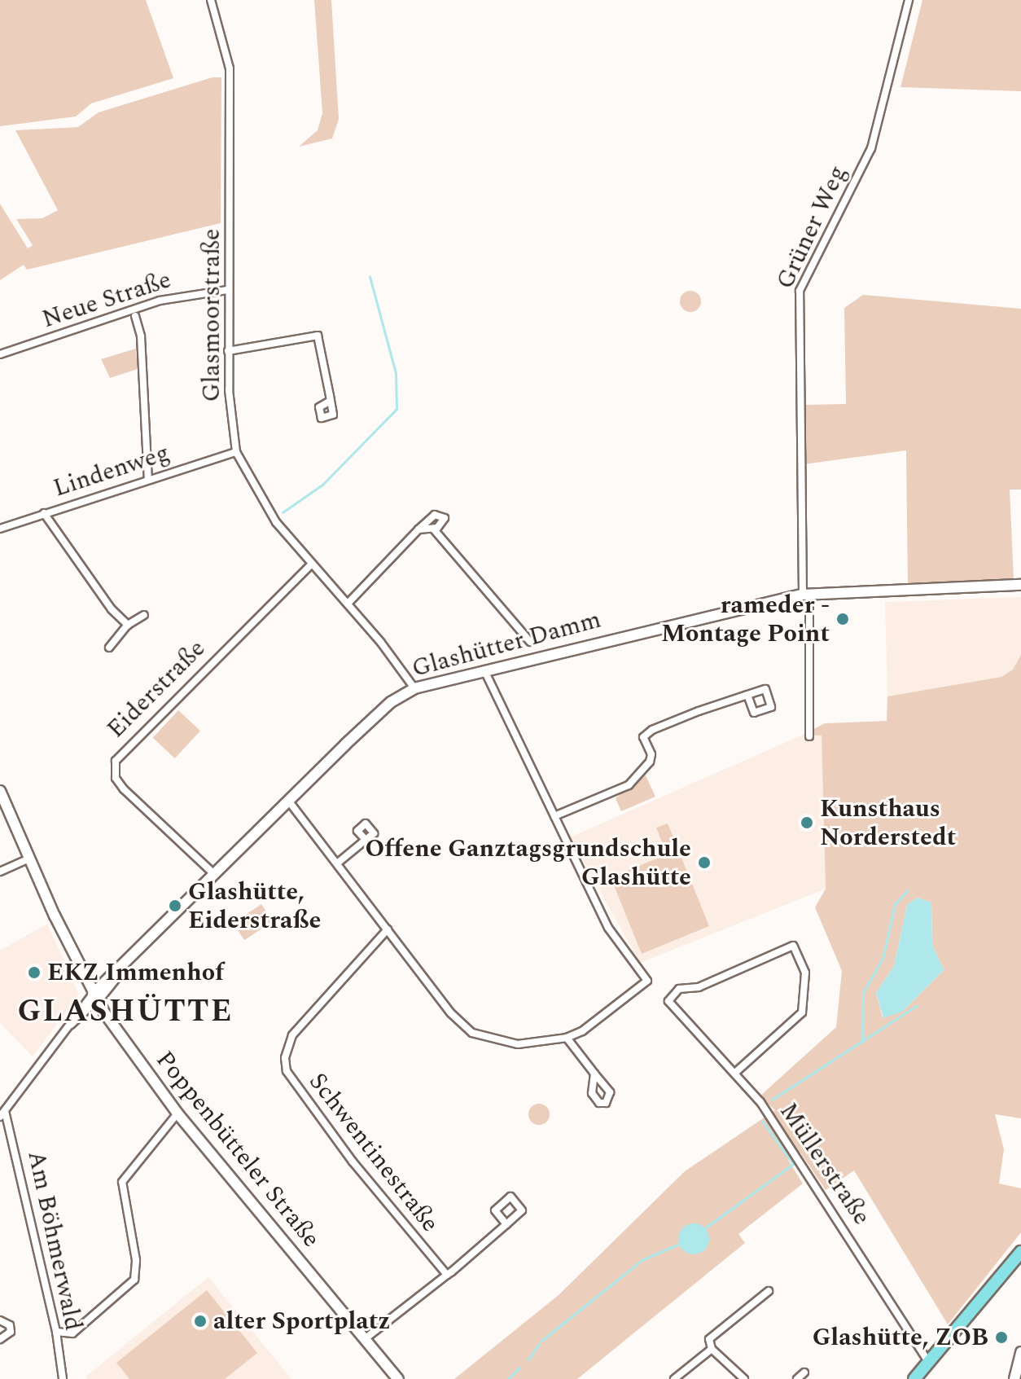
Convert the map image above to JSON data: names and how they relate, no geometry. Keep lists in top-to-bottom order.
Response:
{
  "streets": {
    "street": [
      "Grüner Weg",
      "Neue Straße",
      "Glasmoorstraße",
      "Lindenweg",
      "Glashütter Damm",
      "Eiderstraße",
      "Poppenbütteler Straße",
      "Schwentinestraße",
      "Müllerstraße",
      "Am Böhmerwald"
    ]
  },
  "crossings": [
    ["Grüner Weg", "Glashütter Damm"],
    ["Neue Straße", "Glasmoorstraße"],
    ["Glasmoorstraße", "Lindenweg"],
    ["Glasmoorstraße", "Glashütter Damm"],
    ["Glasmoorstraße", "Eiderstraße"],
    ["Glashütter Damm", "Eiderstraße"],
    ["Glashütter Damm", "Poppenbütteler Straße"],
    ["Glashütter Damm", "Am Böhmerwald"]
  ],
  "districts": ["GLASHÜTTE"],
  "places": [
    "rameder - Montage Point",
    "Kunsthaus Norderstedt",
    "Offene Ganztagsgrundschule Glashütte",
    "Glashütte, Eiderstraße",
    "EKZ Immenhof",
    "alter Sportplatz",
    "Glashütte, ZOB"
  ]
}
